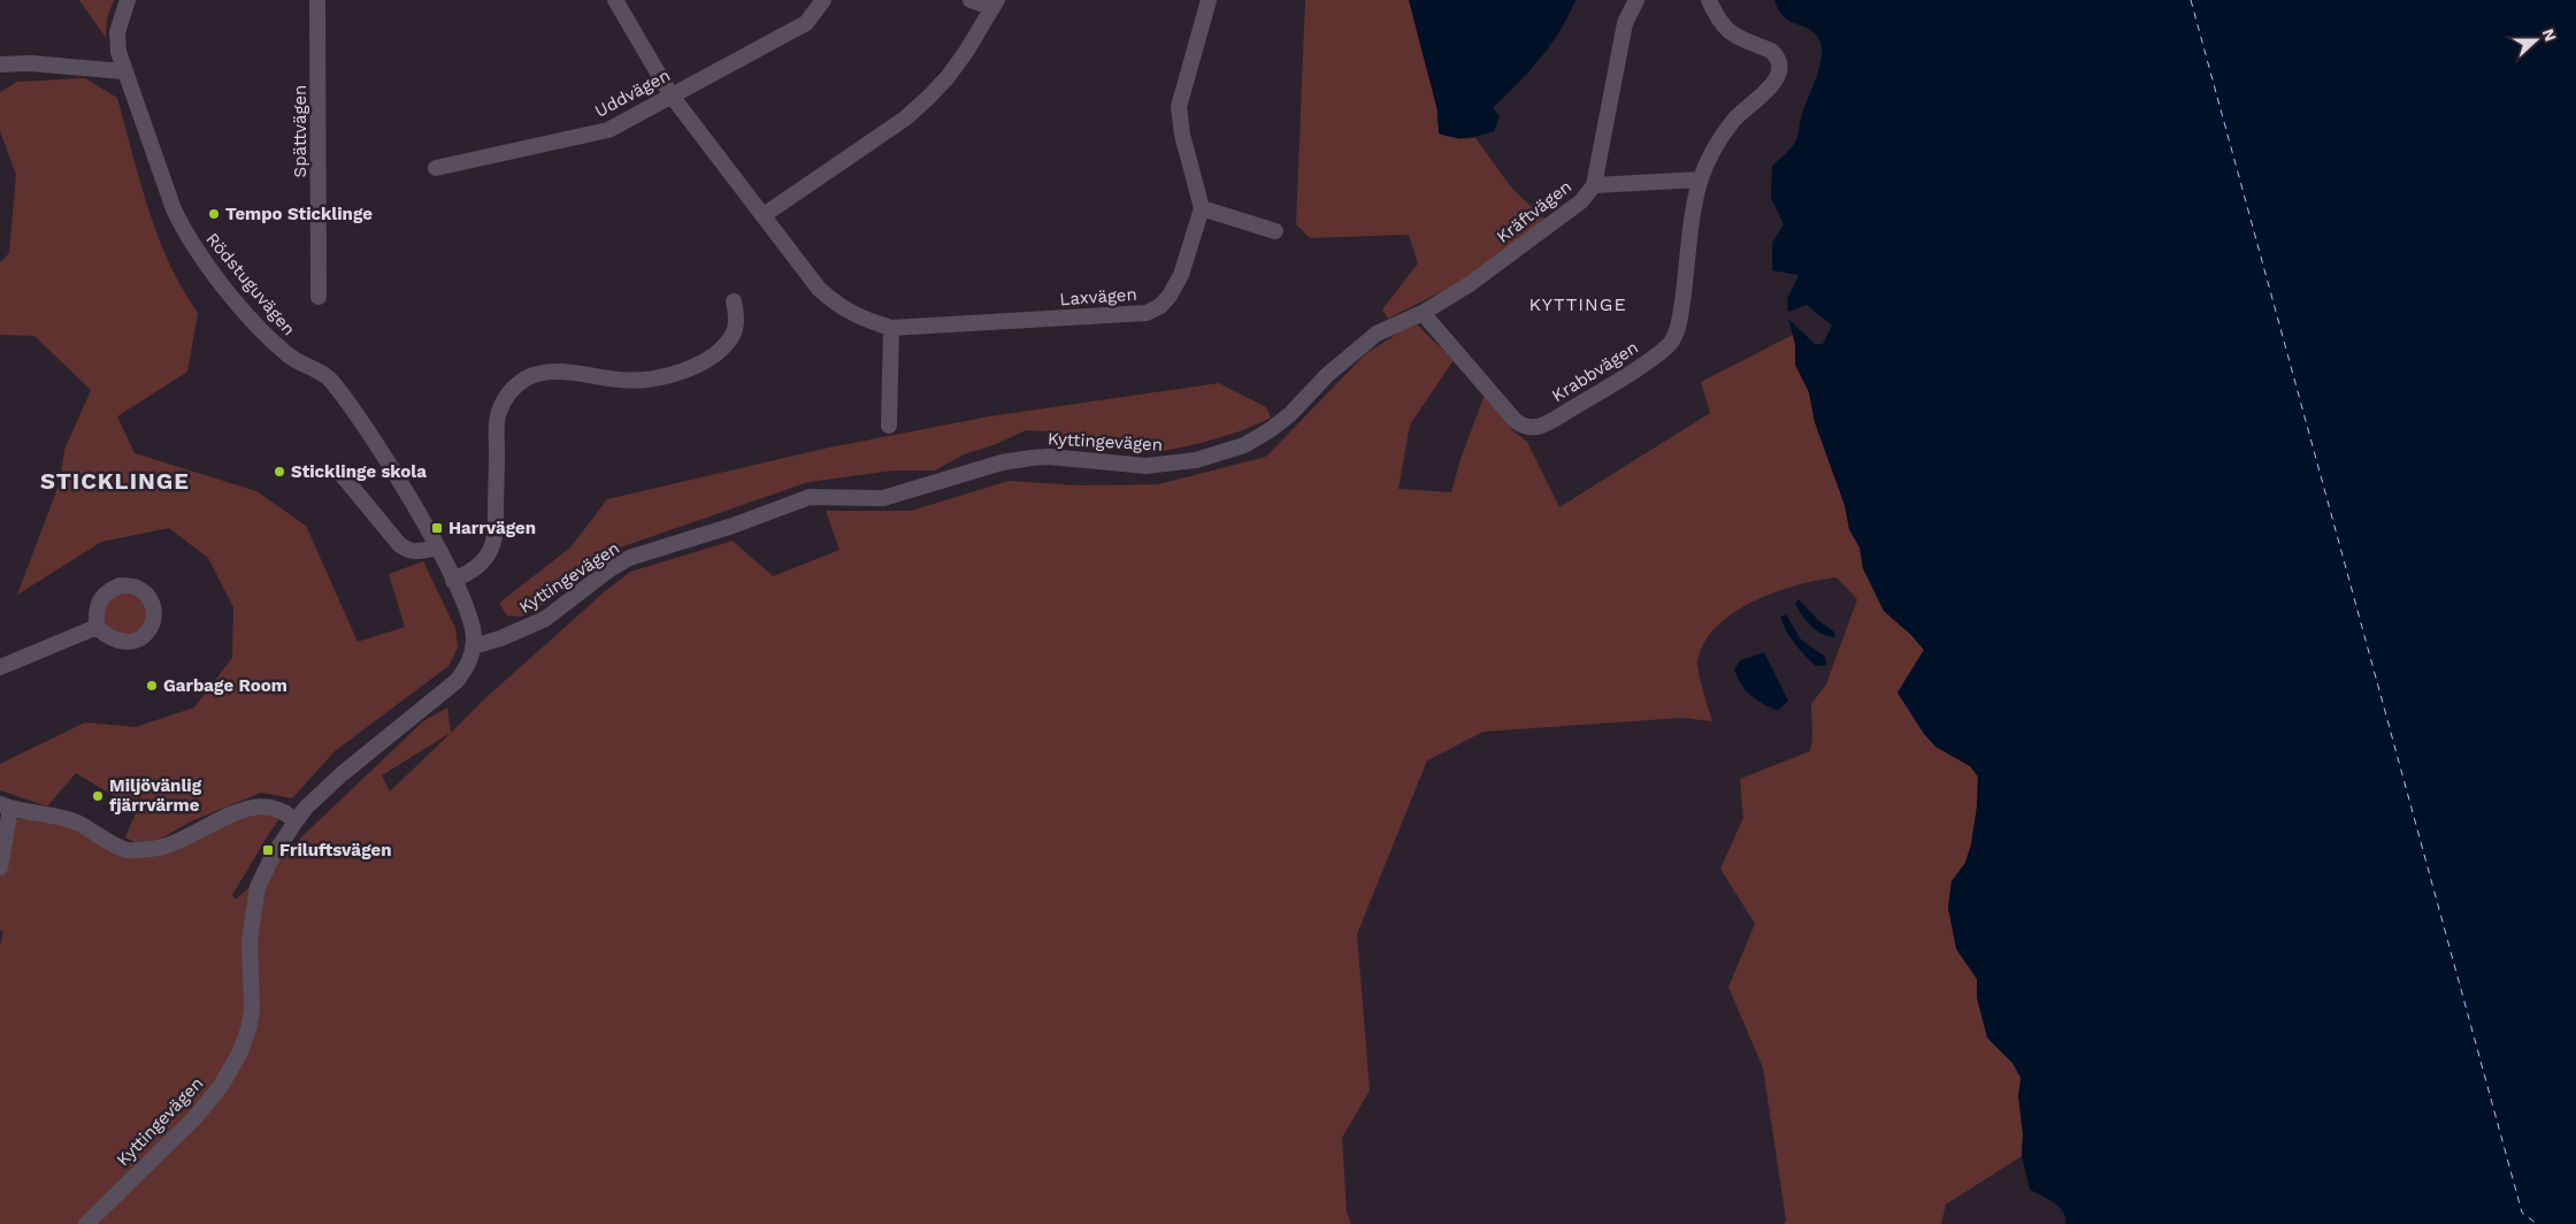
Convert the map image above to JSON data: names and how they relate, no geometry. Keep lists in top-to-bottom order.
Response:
{
  "streets": {
    "street": [
      "Uddvägen",
      "Spättvägen",
      "Kräftvägen",
      "Rödstuguvägen",
      "Laxvägen",
      "Krabbvägen",
      "Kyttingevägen"
    ]
  },
  "crossings": [
    ["Uddvägen", "Laxvägen"],
    ["Kräftvägen", "Krabbvägen"],
    ["Kräftvägen", "Kyttingevägen"],
    ["Rödstuguvägen", "Kyttingevägen"],
    ["Krabbvägen", "Kyttingevägen"]
  ],
  "districts": ["KYTTINGE", "STICKLINGE"],
  "places": {
    "other": [
      "Tempo Sticklinge",
      "Sticklinge skola",
      "Garbage Room",
      "Miljövänlig fjärrvärme"
    ],
    "transit": ["Harrvägen", "Friluftsvägen"]
  },
  "north": "right"
}
